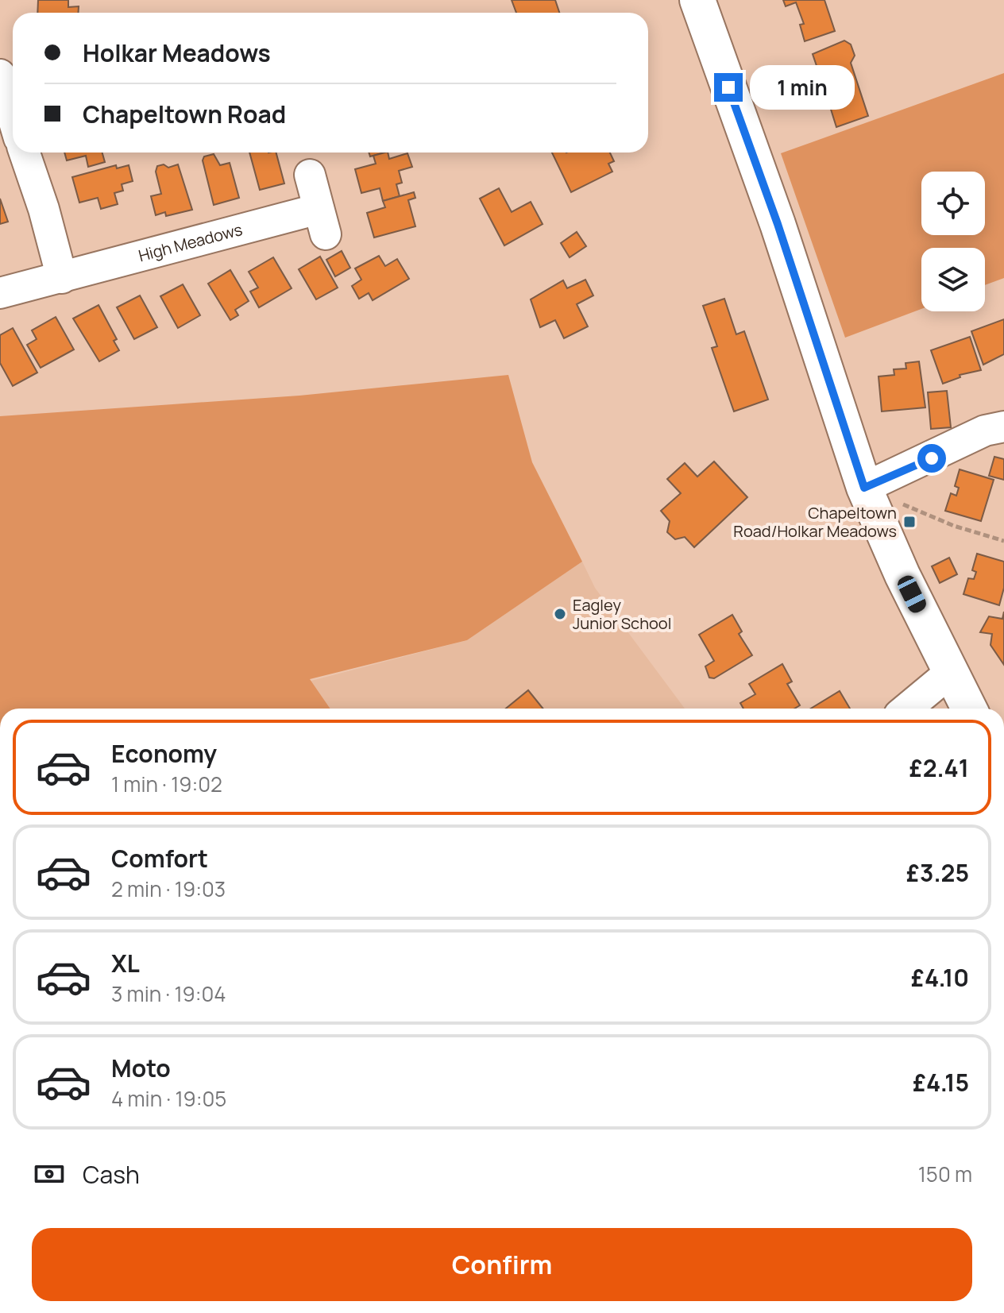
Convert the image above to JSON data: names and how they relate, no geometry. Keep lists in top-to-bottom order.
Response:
{
  "streets": {
    "street": ["High Meadows"]
  },
  "places": {
    "transit": ["Chapeltown Road/Holkar Meadows"],
    "other": ["Eagley Junior School"]
  },
  "page": {
    "banner": ["Holkar Meadows", "Chapeltown Road"],
    "bubble": "1 min",
    "list": [
      {
        "name": "Economy",
        "note": "1 min · 19:02",
        "value": "£2.41"
      },
      {
        "name": "Comfort",
        "note": "2 min · 19:03",
        "value": "£3.25"
      },
      {
        "name": "XL",
        "note": "3 min · 19:04",
        "value": "£4.10"
      },
      {
        "name": "Moto",
        "note": "4 min · 19:05",
        "value": "£4.15"
      }
    ],
    "pay": ["Cash", "150 m"],
    "buttons": "Confirm"
  }
}
